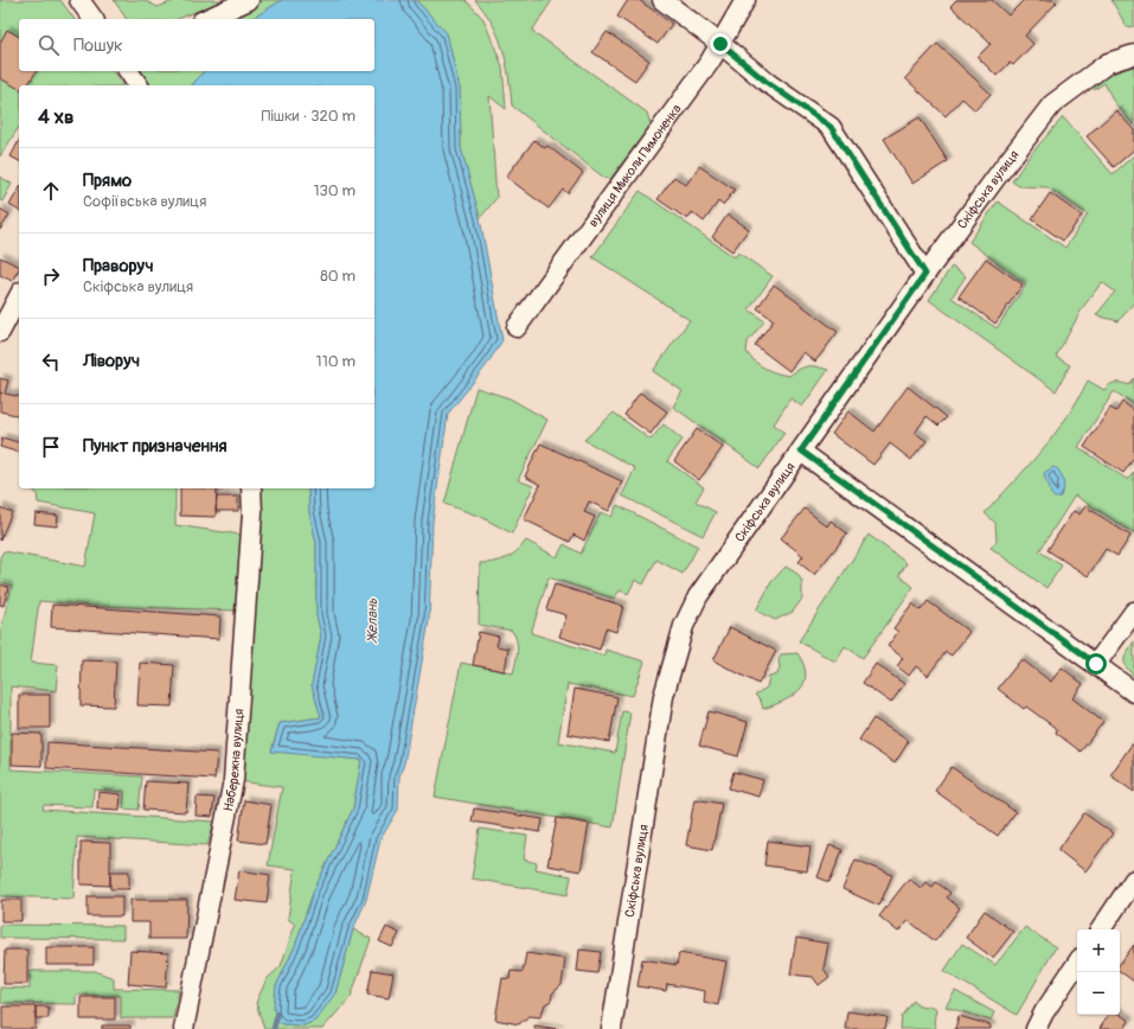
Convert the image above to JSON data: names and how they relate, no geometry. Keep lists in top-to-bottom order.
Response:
{
  "streets": {
    "street": ["вулиця Миколи Пимоненка", "Скіфська вулиця", "Набережна вулиця"]
  },
  "water": ["Желань"],
  "page": {
    "search": "Пошук",
    "heading": ["4 хв", "Пішки · 320 m"],
    "list": [
      ["Прямо", "Софіївська вулиця", "130 m"],
      ["Праворуч", "Скіфська вулиця", "80 m"],
      ["Ліворуч", "110 m"],
      "Пункт призначення"
    ],
    "map_buttons": ["+", "−"]
  }
}
